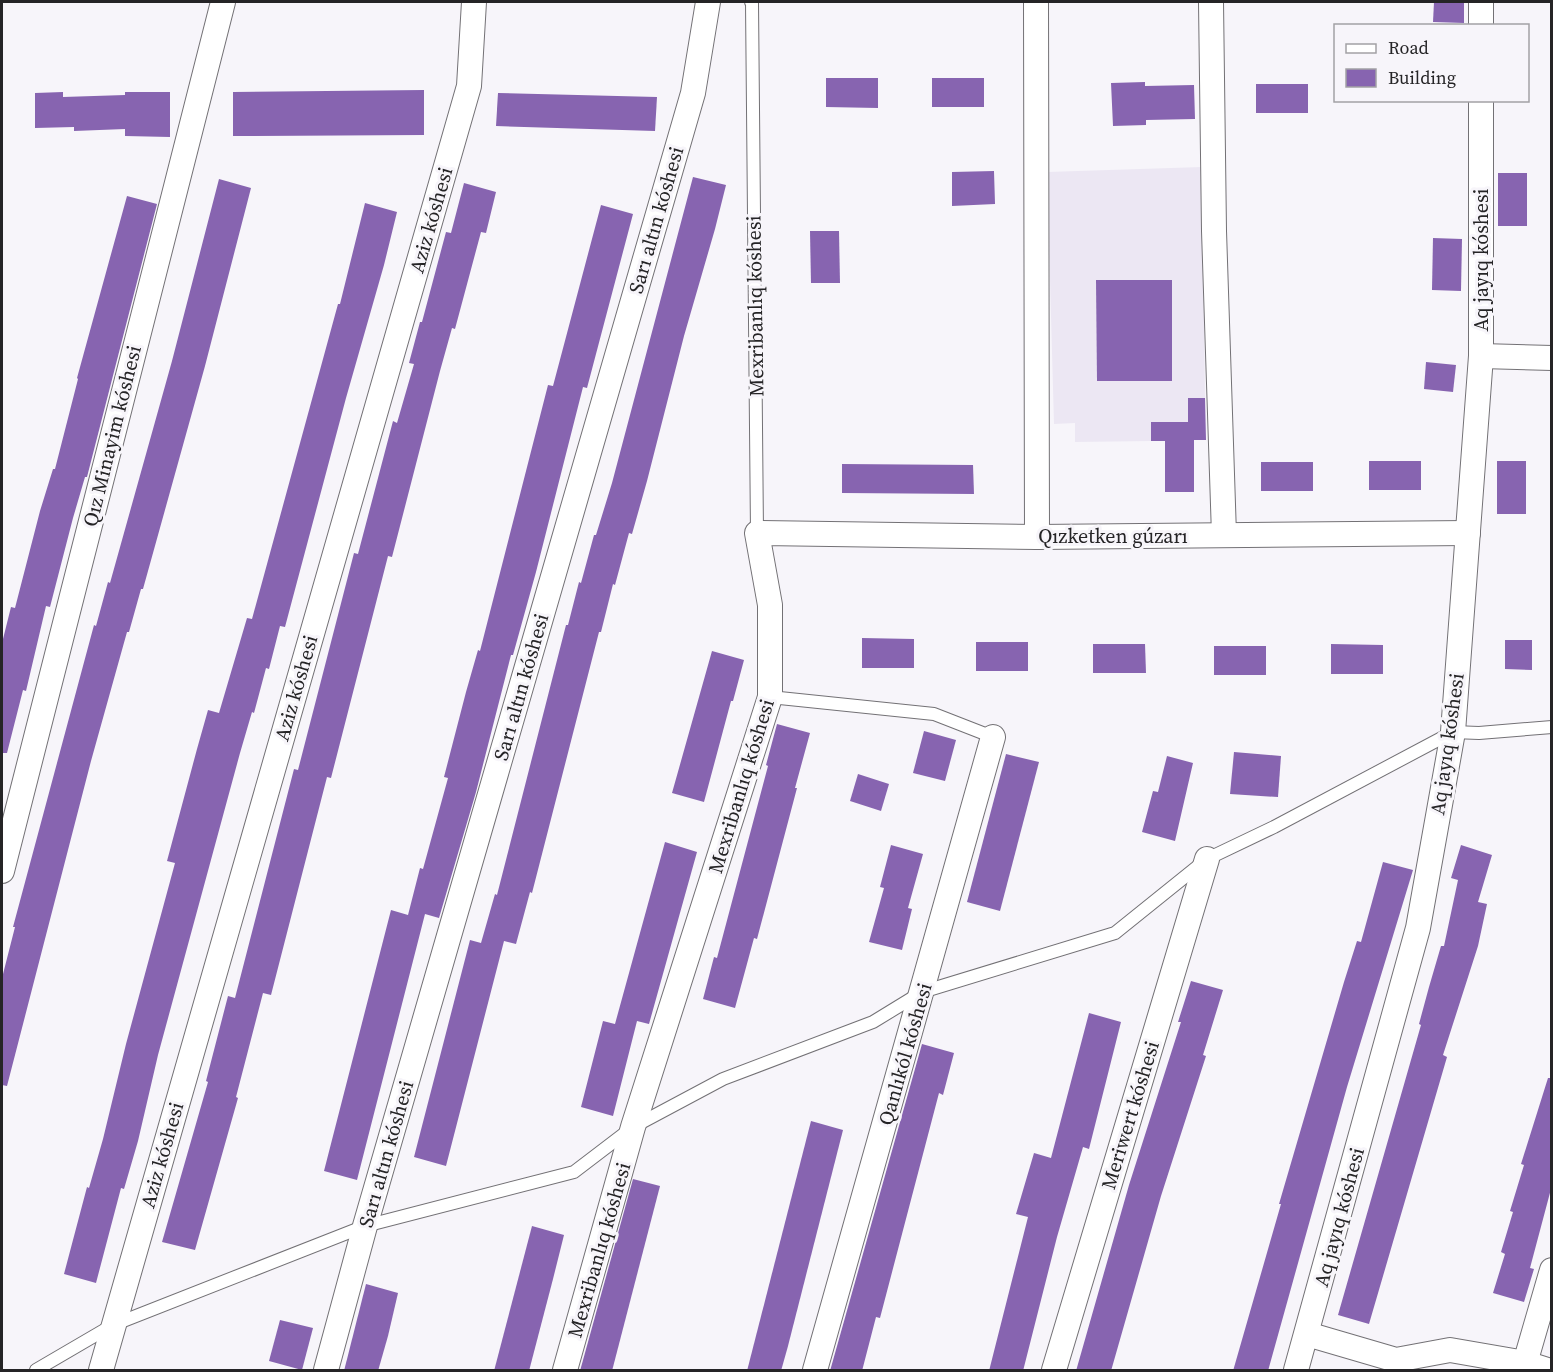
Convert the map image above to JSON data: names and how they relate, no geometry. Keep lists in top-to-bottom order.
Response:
{
  "streets": {
    "street": [
      "Aziz kóshesi",
      "Sarı altın kóshesi",
      "Aq jayıq kóshesi",
      "Mexribanlıq kóshesi",
      "Qız Minayim kóshesi",
      "Qızketken gúzarı",
      "Qanlıkól kóshesi",
      "Meriwert kóshesi"
    ]
  },
  "crossings": [
    ["Aq jayıq kóshesi", "Qızketken gúzarı"],
    ["Mexribanlıq kóshesi", "Qızketken gúzarı"]
  ],
  "legend": ["Road", "Building"]
}
